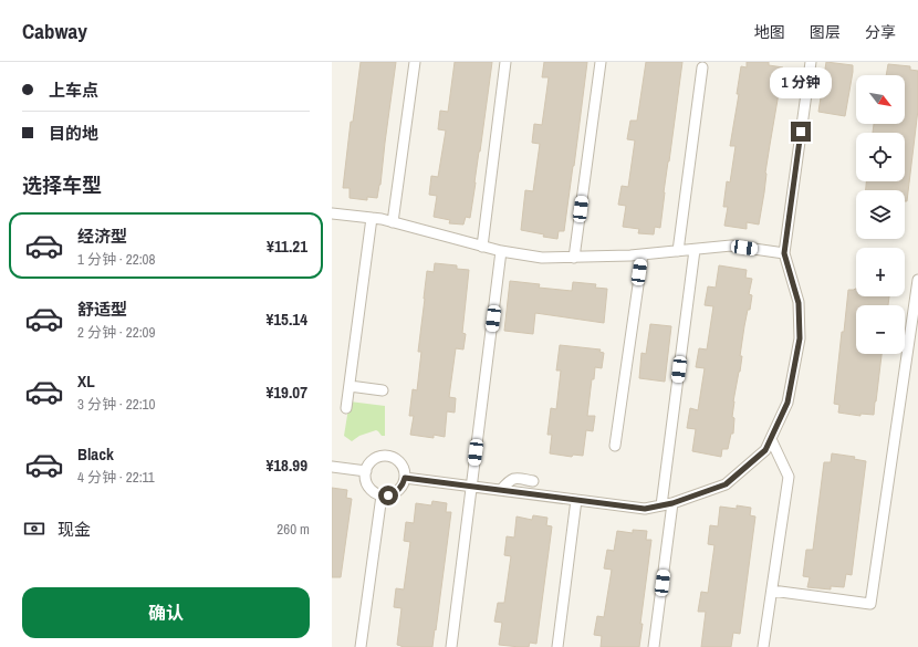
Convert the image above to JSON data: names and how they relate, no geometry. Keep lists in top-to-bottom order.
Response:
{
  "north": "bottom right",
  "page": {
    "header": "Cabway",
    "nav": ["地图", "图层", "分享"],
    "banner": ["上车点", "目的地"],
    "bubble": "1 分钟",
    "map_buttons": ["+", "−"],
    "heading": "选择车型",
    "list": [
      {
        "name": "经济型",
        "note": "1 分钟 · 22:08",
        "value": "¥11.21"
      },
      {
        "name": "舒适型",
        "note": "2 分钟 · 22:09",
        "value": "¥15.14"
      },
      {
        "name": "XL",
        "note": "3 分钟 · 22:10",
        "value": "¥19.07"
      },
      {
        "name": "Black",
        "note": "4 分钟 · 22:11",
        "value": "¥18.99"
      }
    ],
    "pay": ["现金", "260 m"],
    "buttons": "确认"
  }
}
